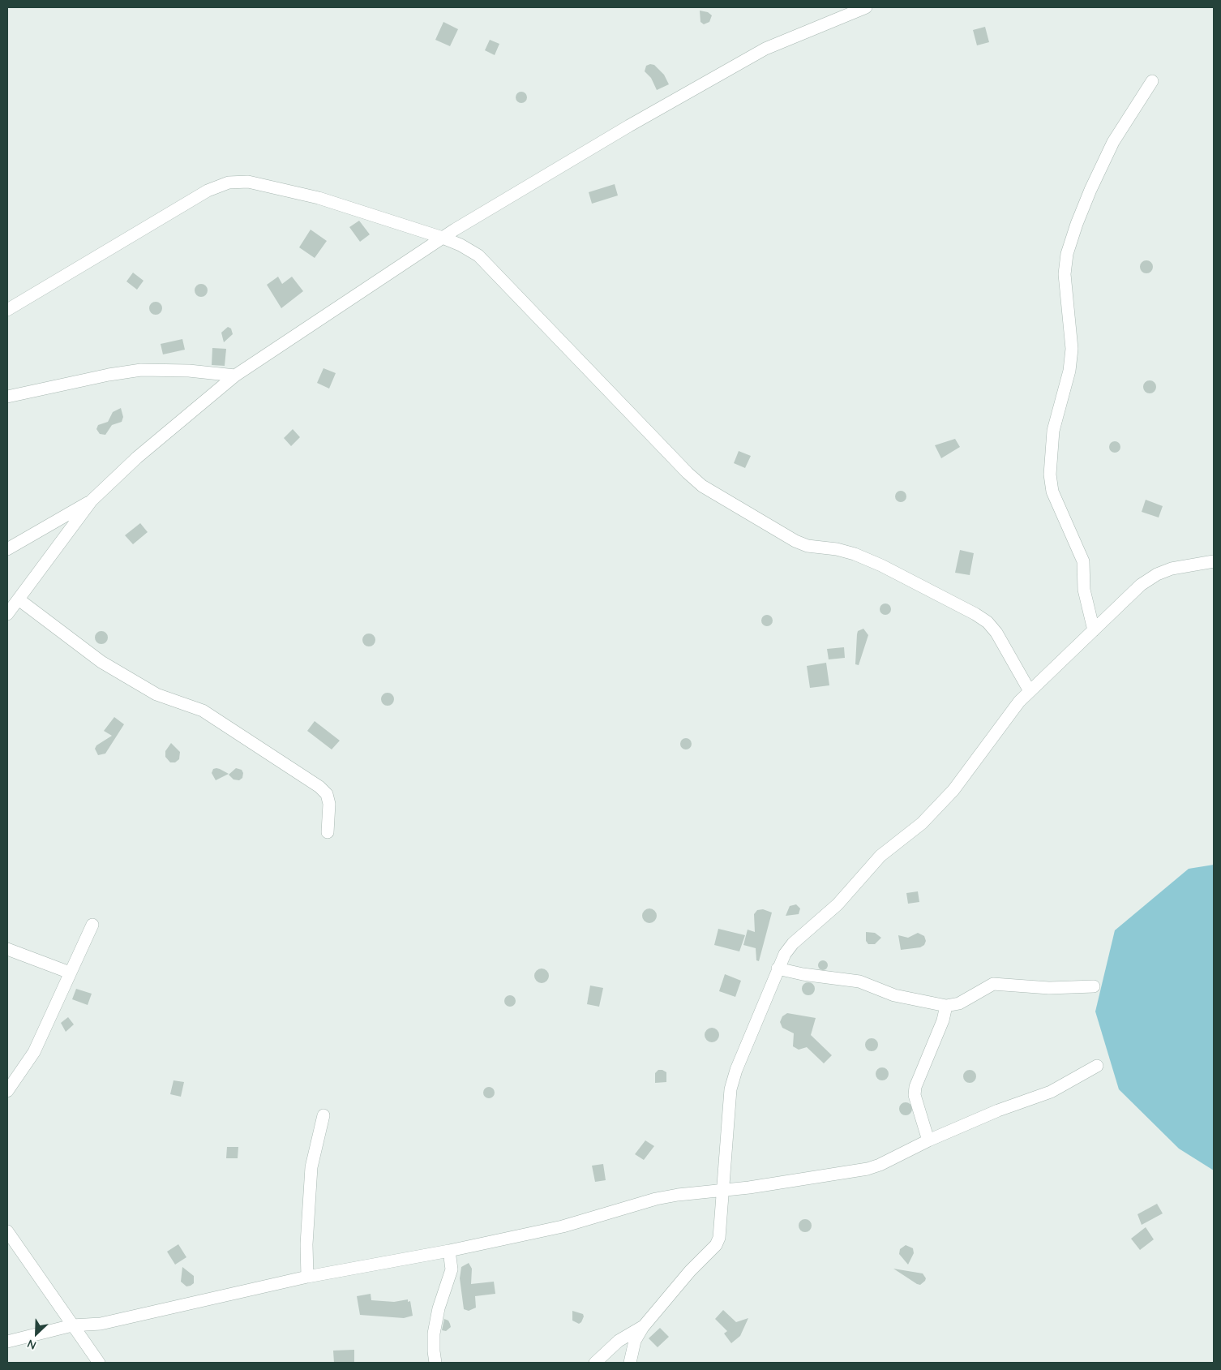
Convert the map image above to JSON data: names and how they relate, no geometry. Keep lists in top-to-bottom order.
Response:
{
  "north": "bottom left"
}
